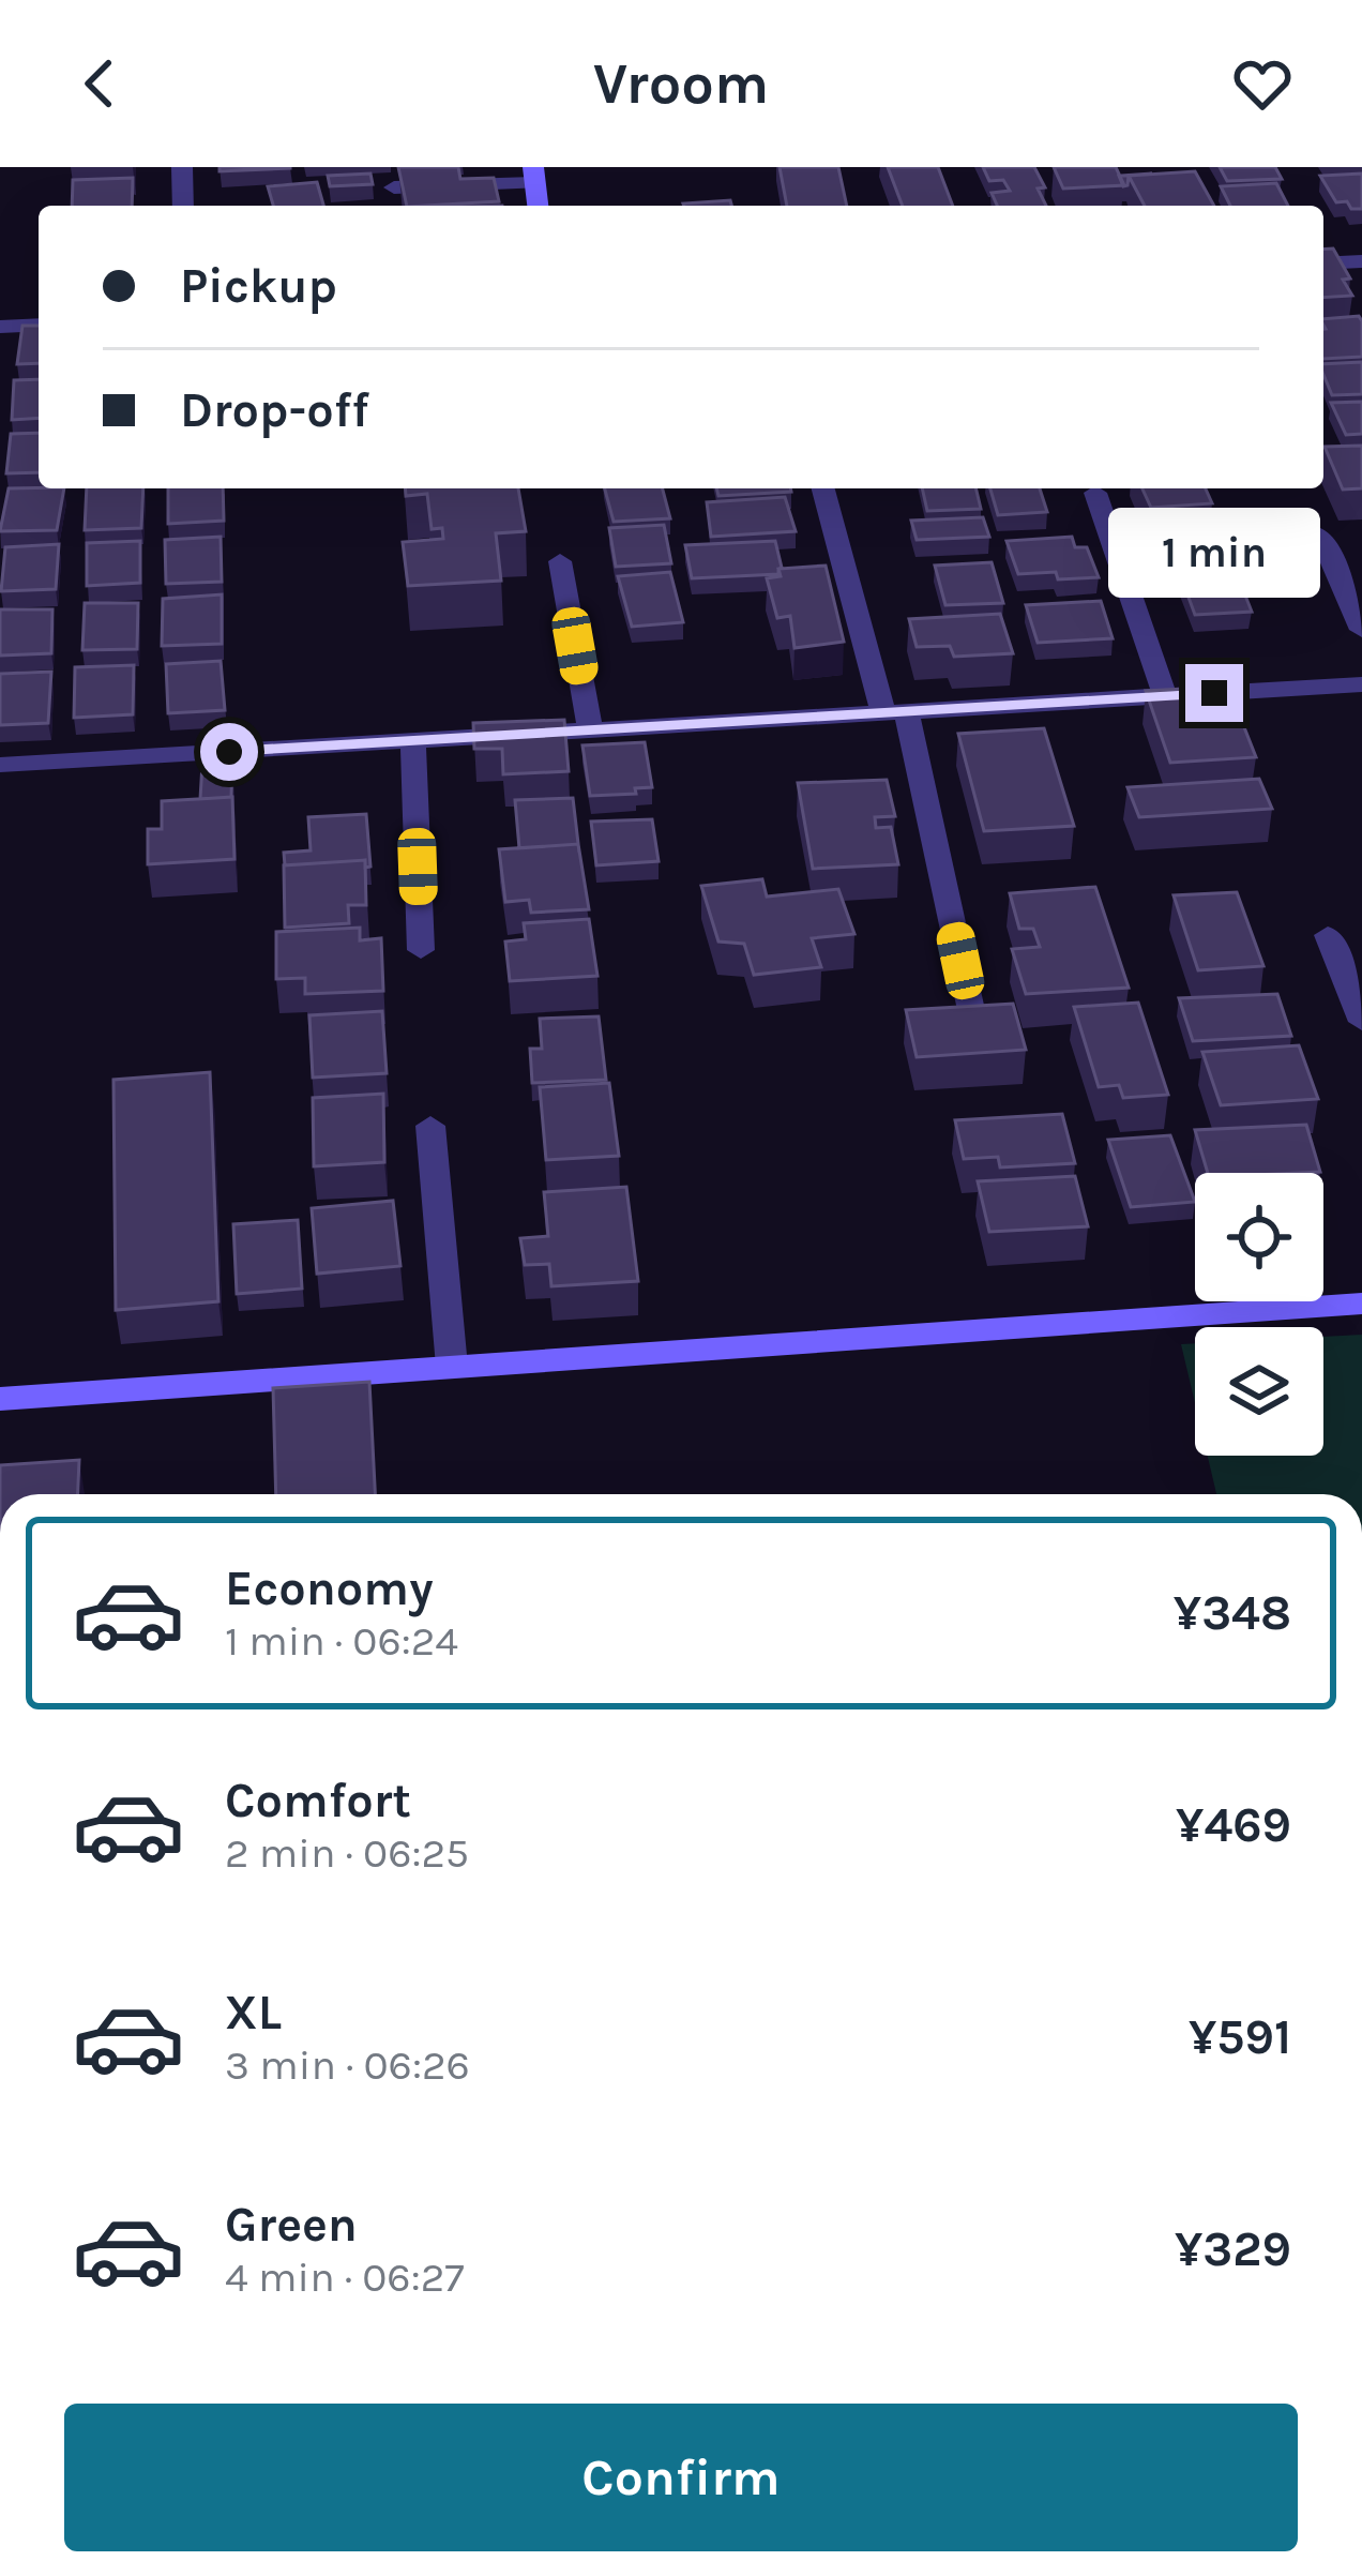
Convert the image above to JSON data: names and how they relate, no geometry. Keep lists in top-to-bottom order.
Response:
{
  "page": {
    "header": "Vroom",
    "banner": ["Pickup", "Drop-off"],
    "bubble": "1 min",
    "list": [
      {
        "name": "Economy",
        "note": "1 min · 06:24",
        "value": "¥348"
      },
      {
        "name": "Comfort",
        "note": "2 min · 06:25",
        "value": "¥469"
      },
      {
        "name": "XL",
        "note": "3 min · 06:26",
        "value": "¥591"
      },
      {
        "name": "Green",
        "note": "4 min · 06:27",
        "value": "¥329"
      }
    ],
    "buttons": "Confirm"
  }
}
